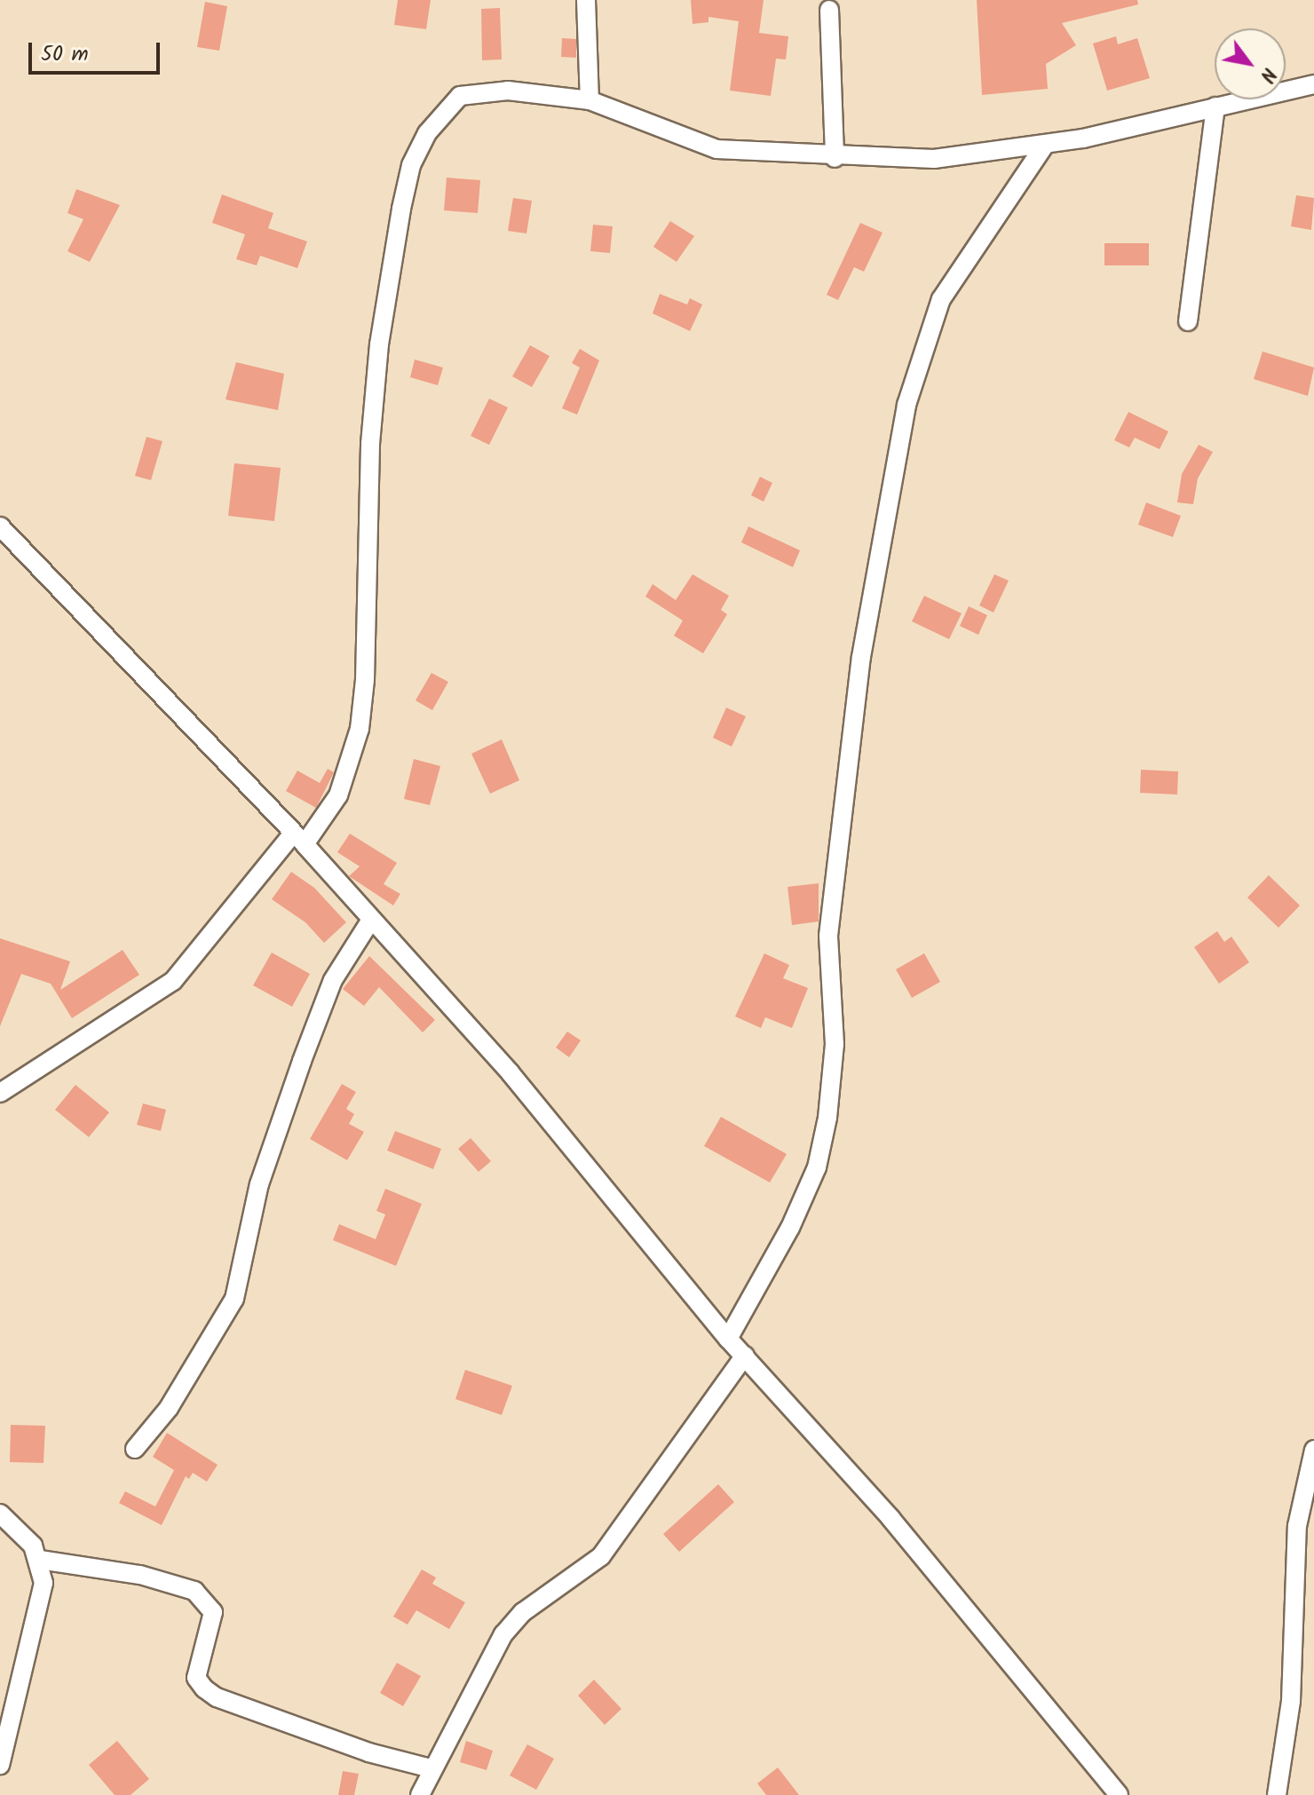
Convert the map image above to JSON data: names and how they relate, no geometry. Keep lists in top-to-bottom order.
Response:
{
  "scale_bar": "50 m",
  "north": "bottom right"
}
